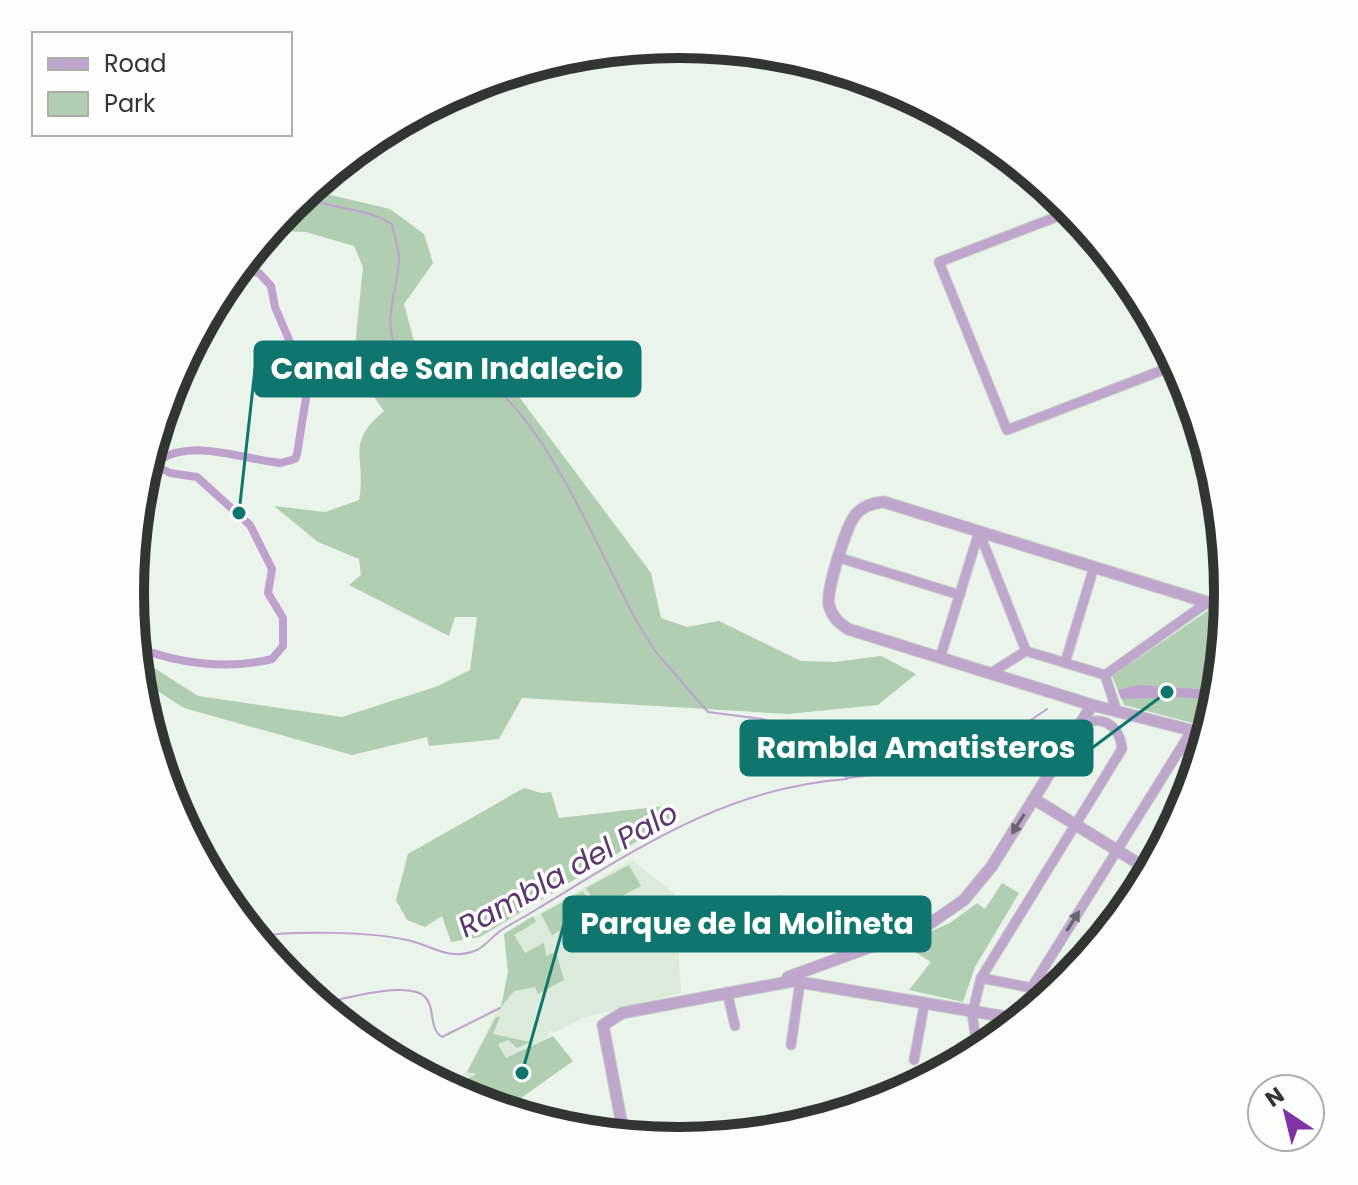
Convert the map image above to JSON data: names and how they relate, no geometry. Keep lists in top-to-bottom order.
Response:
{
  "water": ["Rambla del Palo"],
  "places": ["Canal de San Indalecio", "Rambla Amatisteros", "Parque de la Molineta"],
  "legend": ["Road", "Park"],
  "north": "top left"
}
